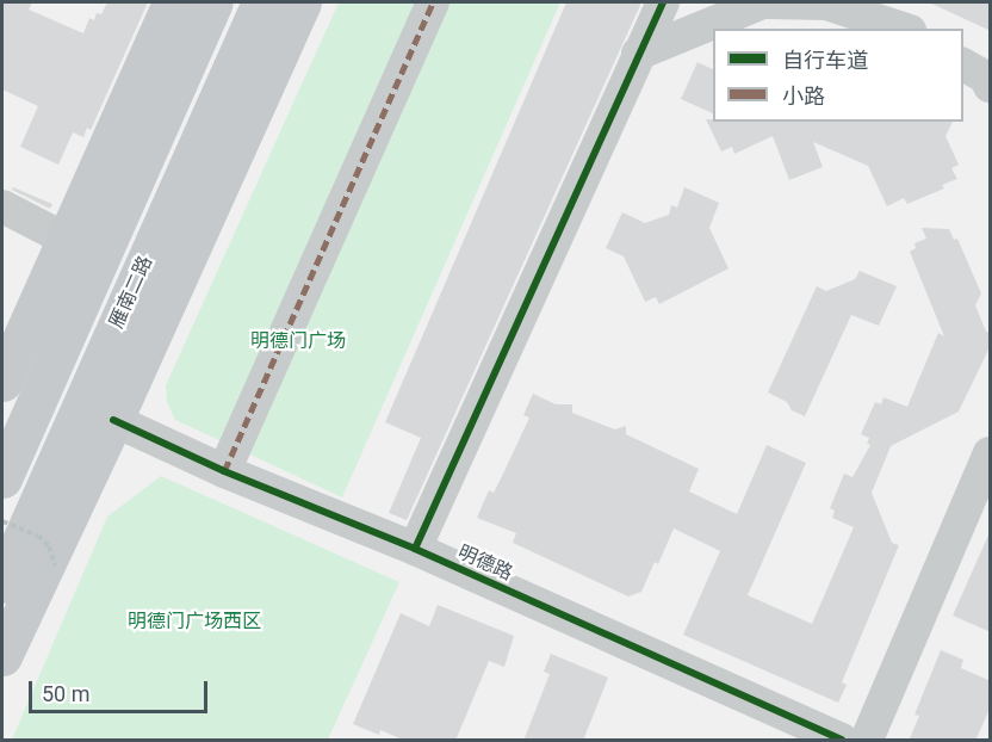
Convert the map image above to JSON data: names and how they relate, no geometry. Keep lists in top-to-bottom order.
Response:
{
  "streets": {
    "main road": ["雁南二路"],
    "street": ["明德路"]
  },
  "parks": ["明德门广场", "明德门广场西区"],
  "legend": ["自行车道", "小路"],
  "scale_bar": "50 m"
}
